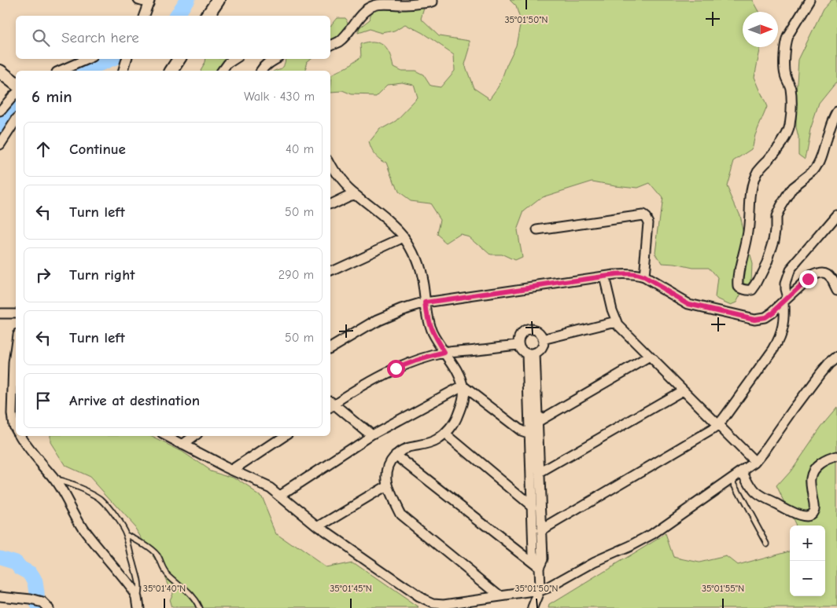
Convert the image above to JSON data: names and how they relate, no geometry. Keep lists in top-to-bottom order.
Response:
{
  "north": "right",
  "page": {
    "search": "Search here",
    "heading": ["6 min", "Walk · 430 m"],
    "list": [
      ["Continue", "40 m"],
      ["Turn left", "50 m"],
      ["Turn right", "290 m"],
      ["Turn left", "50 m"],
      "Arrive at destination"
    ],
    "map_buttons": ["+", "−"]
  },
  "coordinates": [
    "35°01'50\"N",
    "35°01'40\"N",
    "35°01'45\"N",
    "35°01'55\"N"
  ]
}
